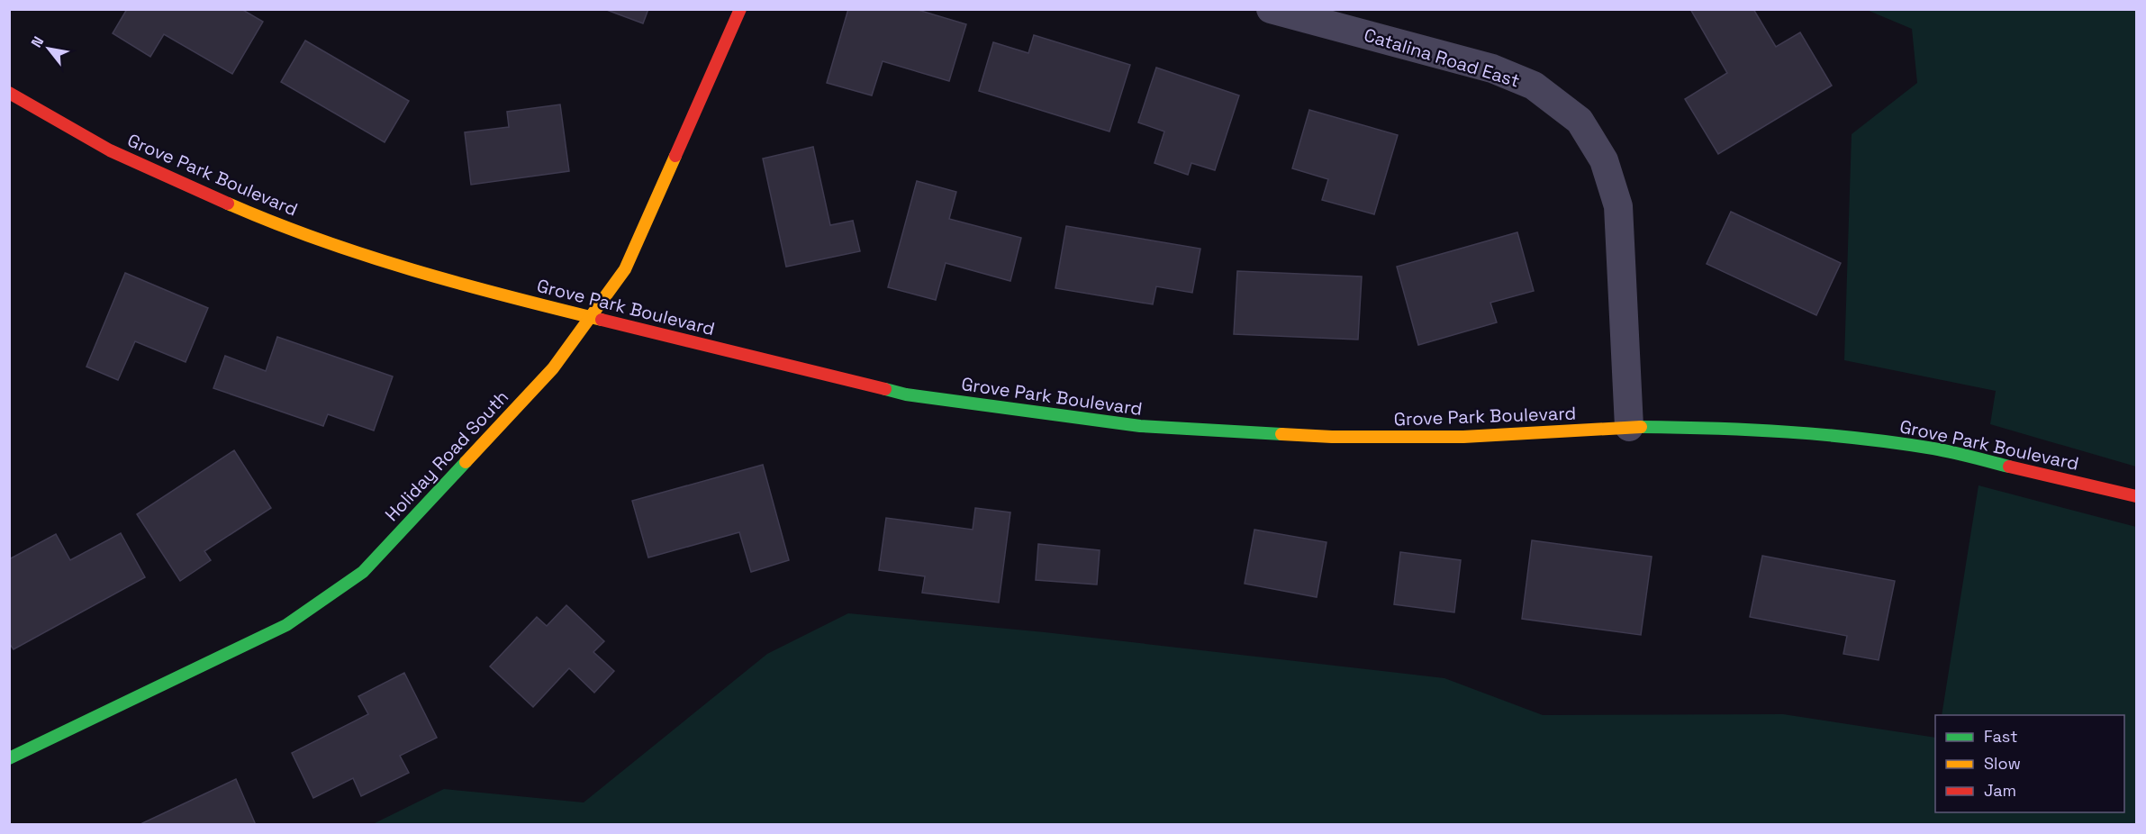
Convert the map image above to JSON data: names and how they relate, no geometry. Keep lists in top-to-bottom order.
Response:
{
  "streets": {
    "street": ["Catalina Road East", "Grove Park Boulevard", "Holiday Road South"]
  },
  "crossings": [
    ["Catalina Road East", "Grove Park Boulevard"],
    ["Grove Park Boulevard", "Holiday Road South"]
  ],
  "legend": ["Fast", "Slow", "Jam"],
  "north": "top left"
}
